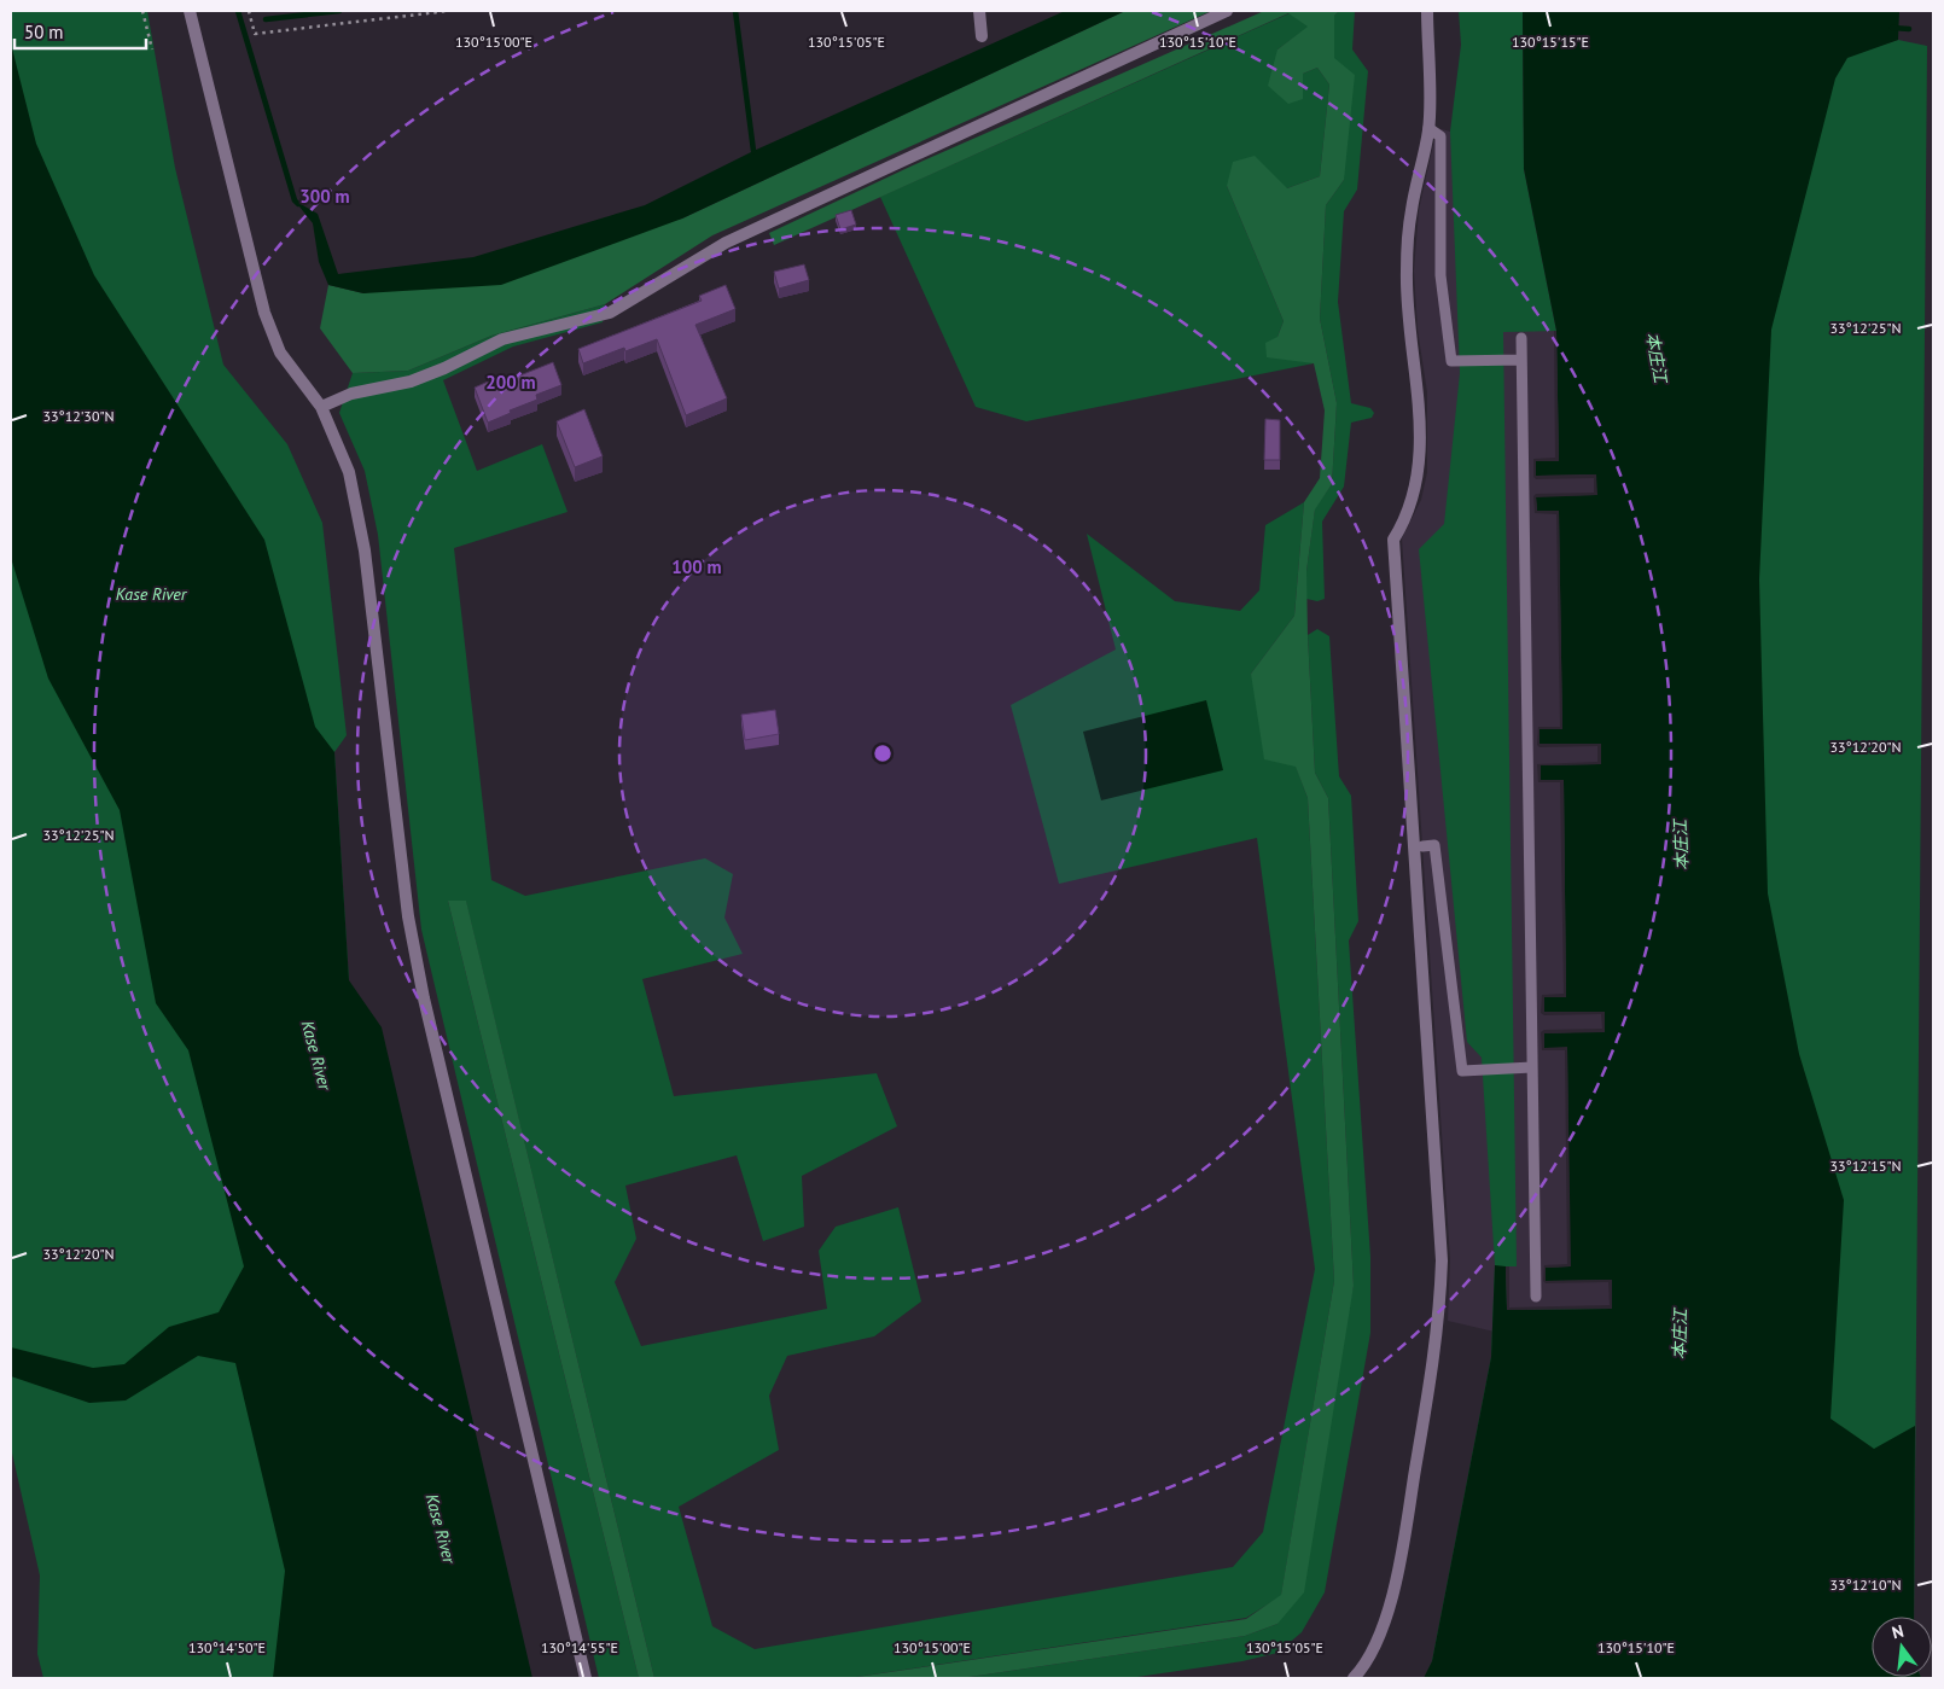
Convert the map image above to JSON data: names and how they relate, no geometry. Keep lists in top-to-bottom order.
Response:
{
  "water": ["本庄江", "Kase River"],
  "scale_bar": "50 m",
  "north": "top",
  "coordinates": [
    "130°15'15\"E",
    "130°15'00\"E",
    "130°15'05\"E",
    "130°15'10\"E",
    "33°12'25\"N",
    "33°12'30\"N",
    "33°12'20\"N",
    "33°12'15\"N",
    "33°12'10\"N",
    "130°14'50\"E",
    "130°14'55\"E"
  ],
  "rings": ["300 m", "200 m", "100 m"]
}
